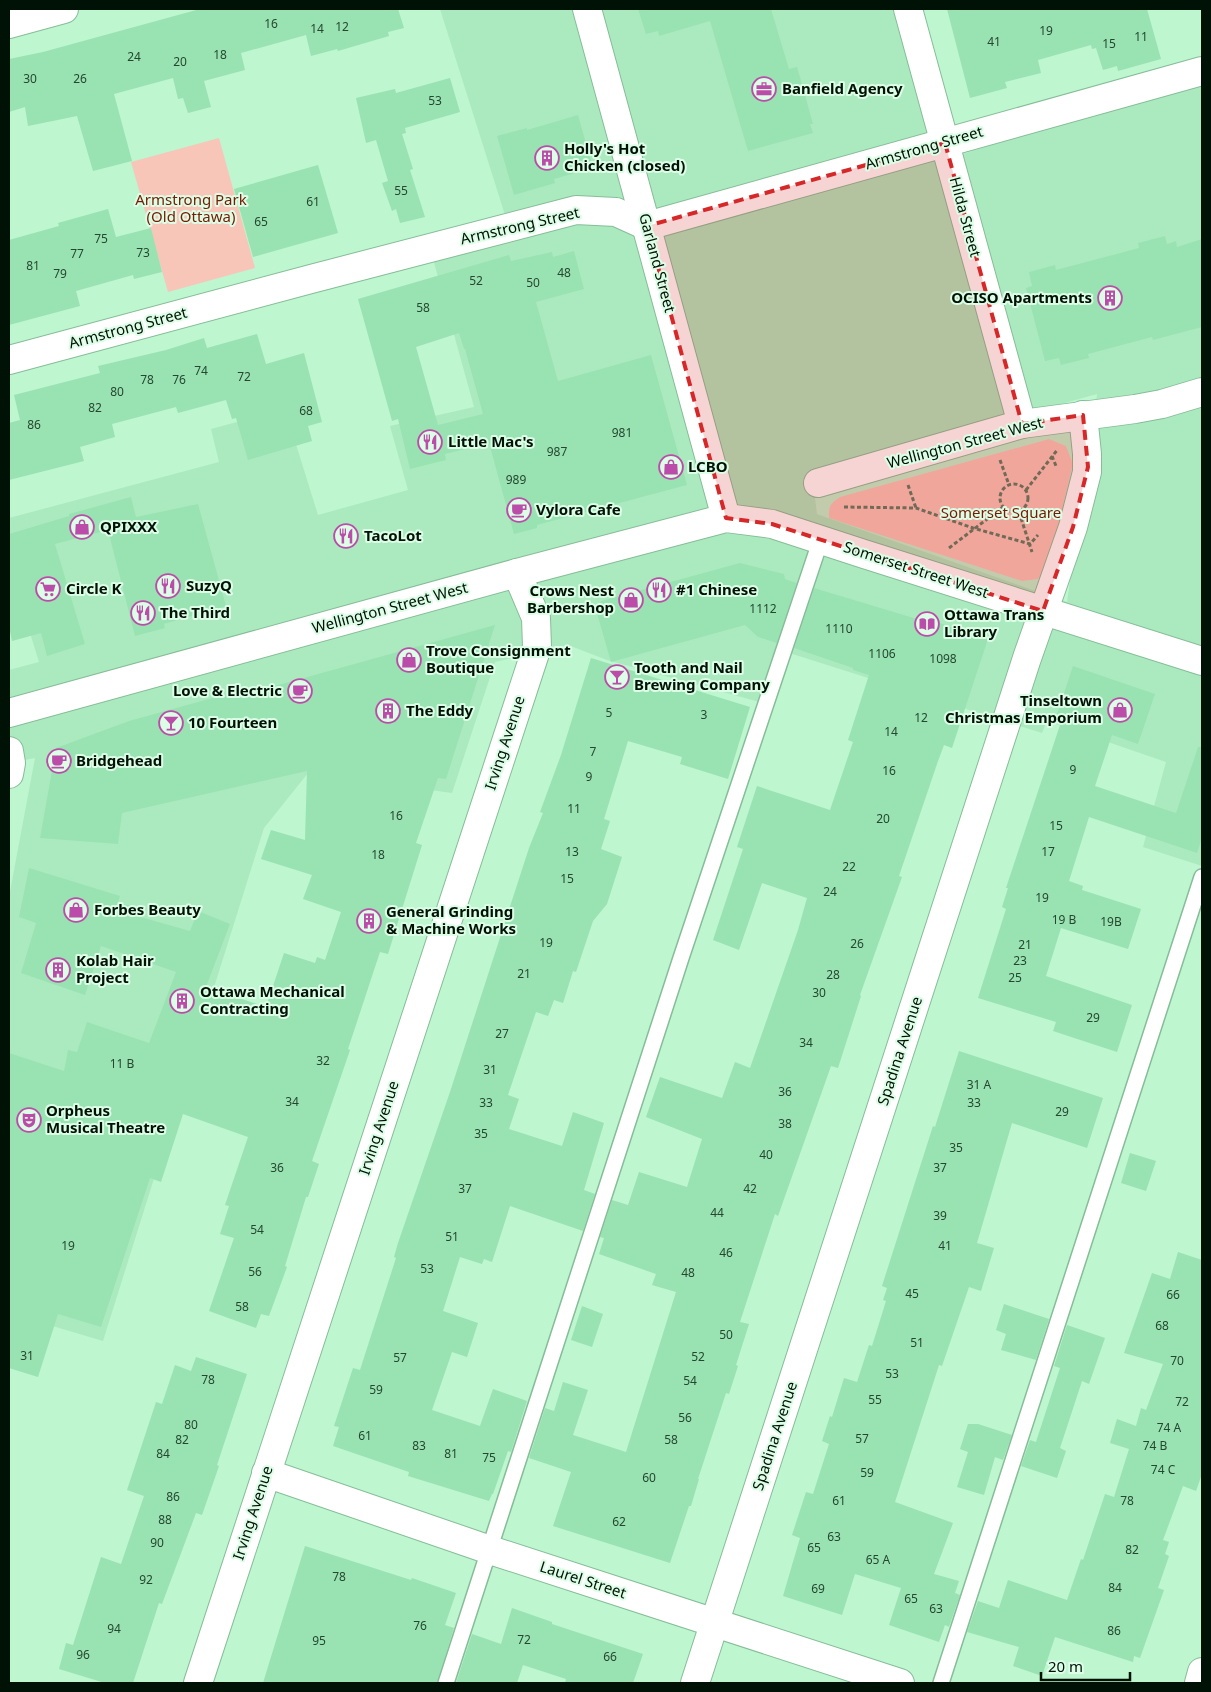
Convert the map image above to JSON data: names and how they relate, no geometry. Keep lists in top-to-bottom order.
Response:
{
  "streets": {
    "street": [
      "Armstrong Street",
      "Hilda Street",
      "Garland Street",
      "Wellington Street West",
      "Somerset Street West",
      "Irving Avenue",
      "Spadina Avenue",
      "Laurel Street"
    ]
  },
  "crossings": [
    ["Armstrong Street", "Hilda Street"],
    ["Armstrong Street", "Garland Street"],
    ["Hilda Street", "Wellington Street West"],
    ["Garland Street", "Wellington Street West"],
    ["Wellington Street West", "Somerset Street West"],
    ["Wellington Street West", "Irving Avenue"],
    ["Wellington Street West", "Spadina Avenue"],
    ["Somerset Street West", "Spadina Avenue"],
    ["Irving Avenue", "Laurel Street"],
    ["Spadina Avenue", "Laurel Street"]
  ],
  "parks": ["Armstrong Park (Old Ottawa)", "Somerset Square"],
  "places": {
    "office": ["Banfield Agency"],
    "building": [
      "Holly's Hot Chicken (closed)",
      "OCISO Apartments",
      "The Eddy",
      "General Grinding & Machine Works",
      "Kolab Hair Project",
      "Ottawa Mechanical Contracting"
    ],
    "restaurant": [
      "Little Mac's",
      "TacoLot",
      "SuzyQ",
      "#1 Chinese",
      "The Third"
    ],
    "shop": [
      "LCBO",
      "QPIXXX",
      "Crows Nest Barbershop",
      "Trove Consignment Boutique",
      "Tinseltown Christmas Emporium",
      "Forbes Beauty"
    ],
    "cafe": ["Vylora Cafe", "Love & Electric", "Bridgehead"],
    "supermarket": ["Circle K"],
    "library": ["Ottawa Trans Library"],
    "bar": ["Tooth and Nail Brewing Company", "10 Fourteen"],
    "theatre": ["Orpheus Musical Theatre"]
  },
  "house_numbers": [
    "16",
    "12",
    "14",
    "19",
    "11",
    "41",
    "15",
    "18",
    "24",
    "20",
    "30",
    "26",
    "53",
    "55",
    "61",
    "65",
    "75",
    "73",
    "77",
    "81",
    "48",
    "79",
    "52",
    "50",
    "58",
    "74",
    "72",
    "78",
    "76",
    "80",
    "82",
    "68",
    "86",
    "981",
    "987",
    "989",
    "1112",
    "1110",
    "1106",
    "1098",
    "5",
    "3",
    "12",
    "14",
    "7",
    "9",
    "16",
    "9",
    "11",
    "16",
    "20",
    "15",
    "13",
    "17",
    "18",
    "22",
    "15",
    "24",
    "19",
    "19 B",
    "19B",
    "19",
    "26",
    "21",
    "23",
    "21",
    "28",
    "25",
    "30",
    "29",
    "27",
    "34",
    "32",
    "11 B",
    "31",
    "31 A",
    "36",
    "34",
    "33",
    "33",
    "29",
    "38",
    "35",
    "35",
    "40",
    "36",
    "37",
    "37",
    "42",
    "44",
    "39",
    "54",
    "51",
    "19",
    "41",
    "46",
    "53",
    "56",
    "48",
    "45",
    "66",
    "58",
    "68",
    "50",
    "51",
    "31",
    "52",
    "57",
    "70",
    "53",
    "78",
    "54",
    "59",
    "55",
    "72",
    "56",
    "80",
    "74 A",
    "61",
    "57",
    "82",
    "58",
    "83",
    "74 B",
    "84",
    "81",
    "75",
    "74 C",
    "59",
    "60",
    "86",
    "61",
    "78",
    "88",
    "62",
    "63",
    "90",
    "65",
    "82",
    "65 A",
    "78",
    "92",
    "84",
    "69",
    "65",
    "63",
    "76",
    "94",
    "86",
    "72",
    "95",
    "96",
    "66"
  ],
  "scale_bar": "20 m"
}
